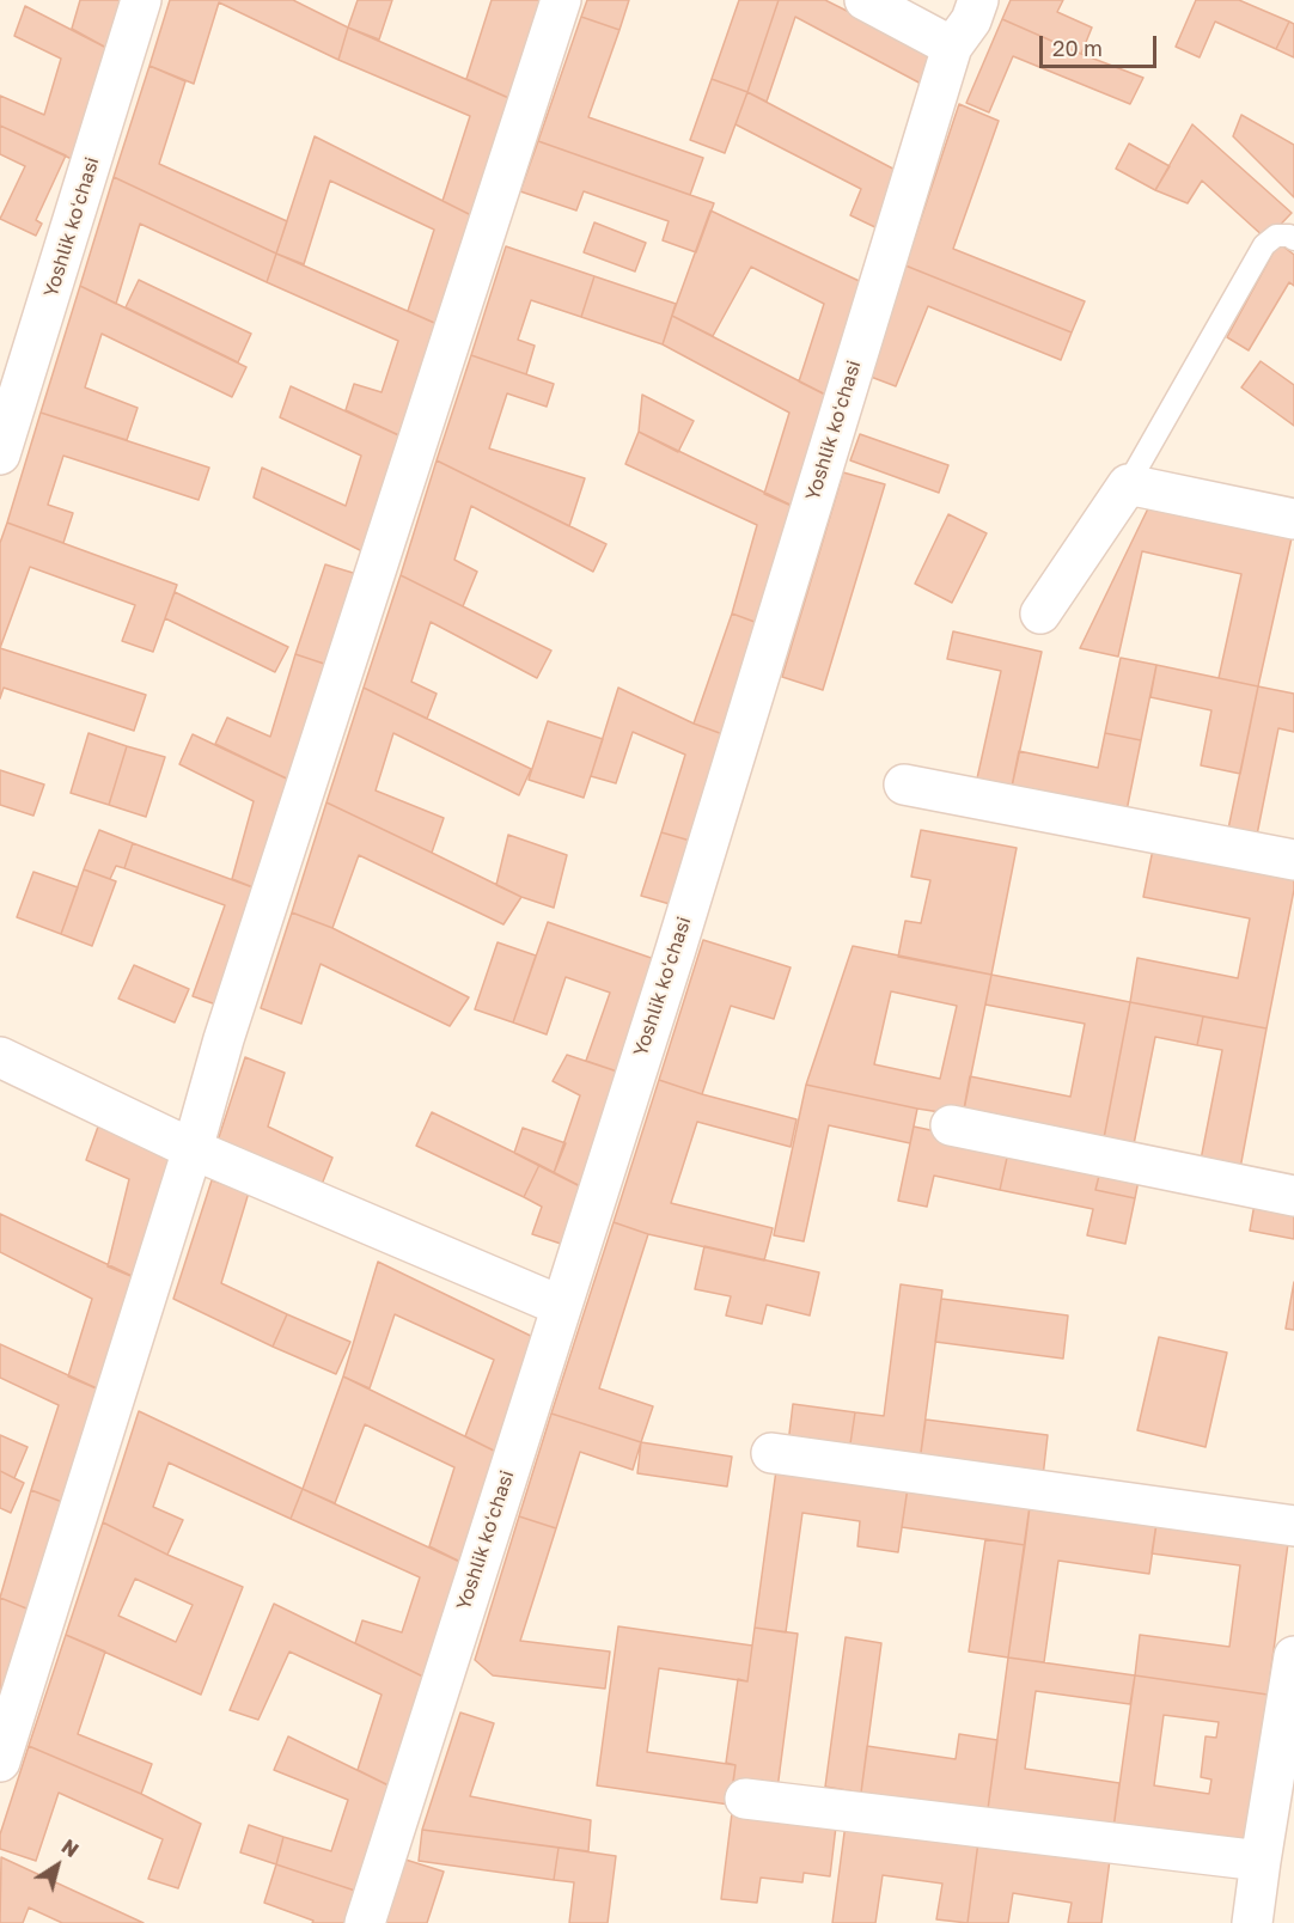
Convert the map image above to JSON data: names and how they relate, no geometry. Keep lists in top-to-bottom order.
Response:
{
  "streets": {
    "street": ["Yoshlik koʻchasi"]
  },
  "scale_bar": "20 m",
  "north": "top right"
}
